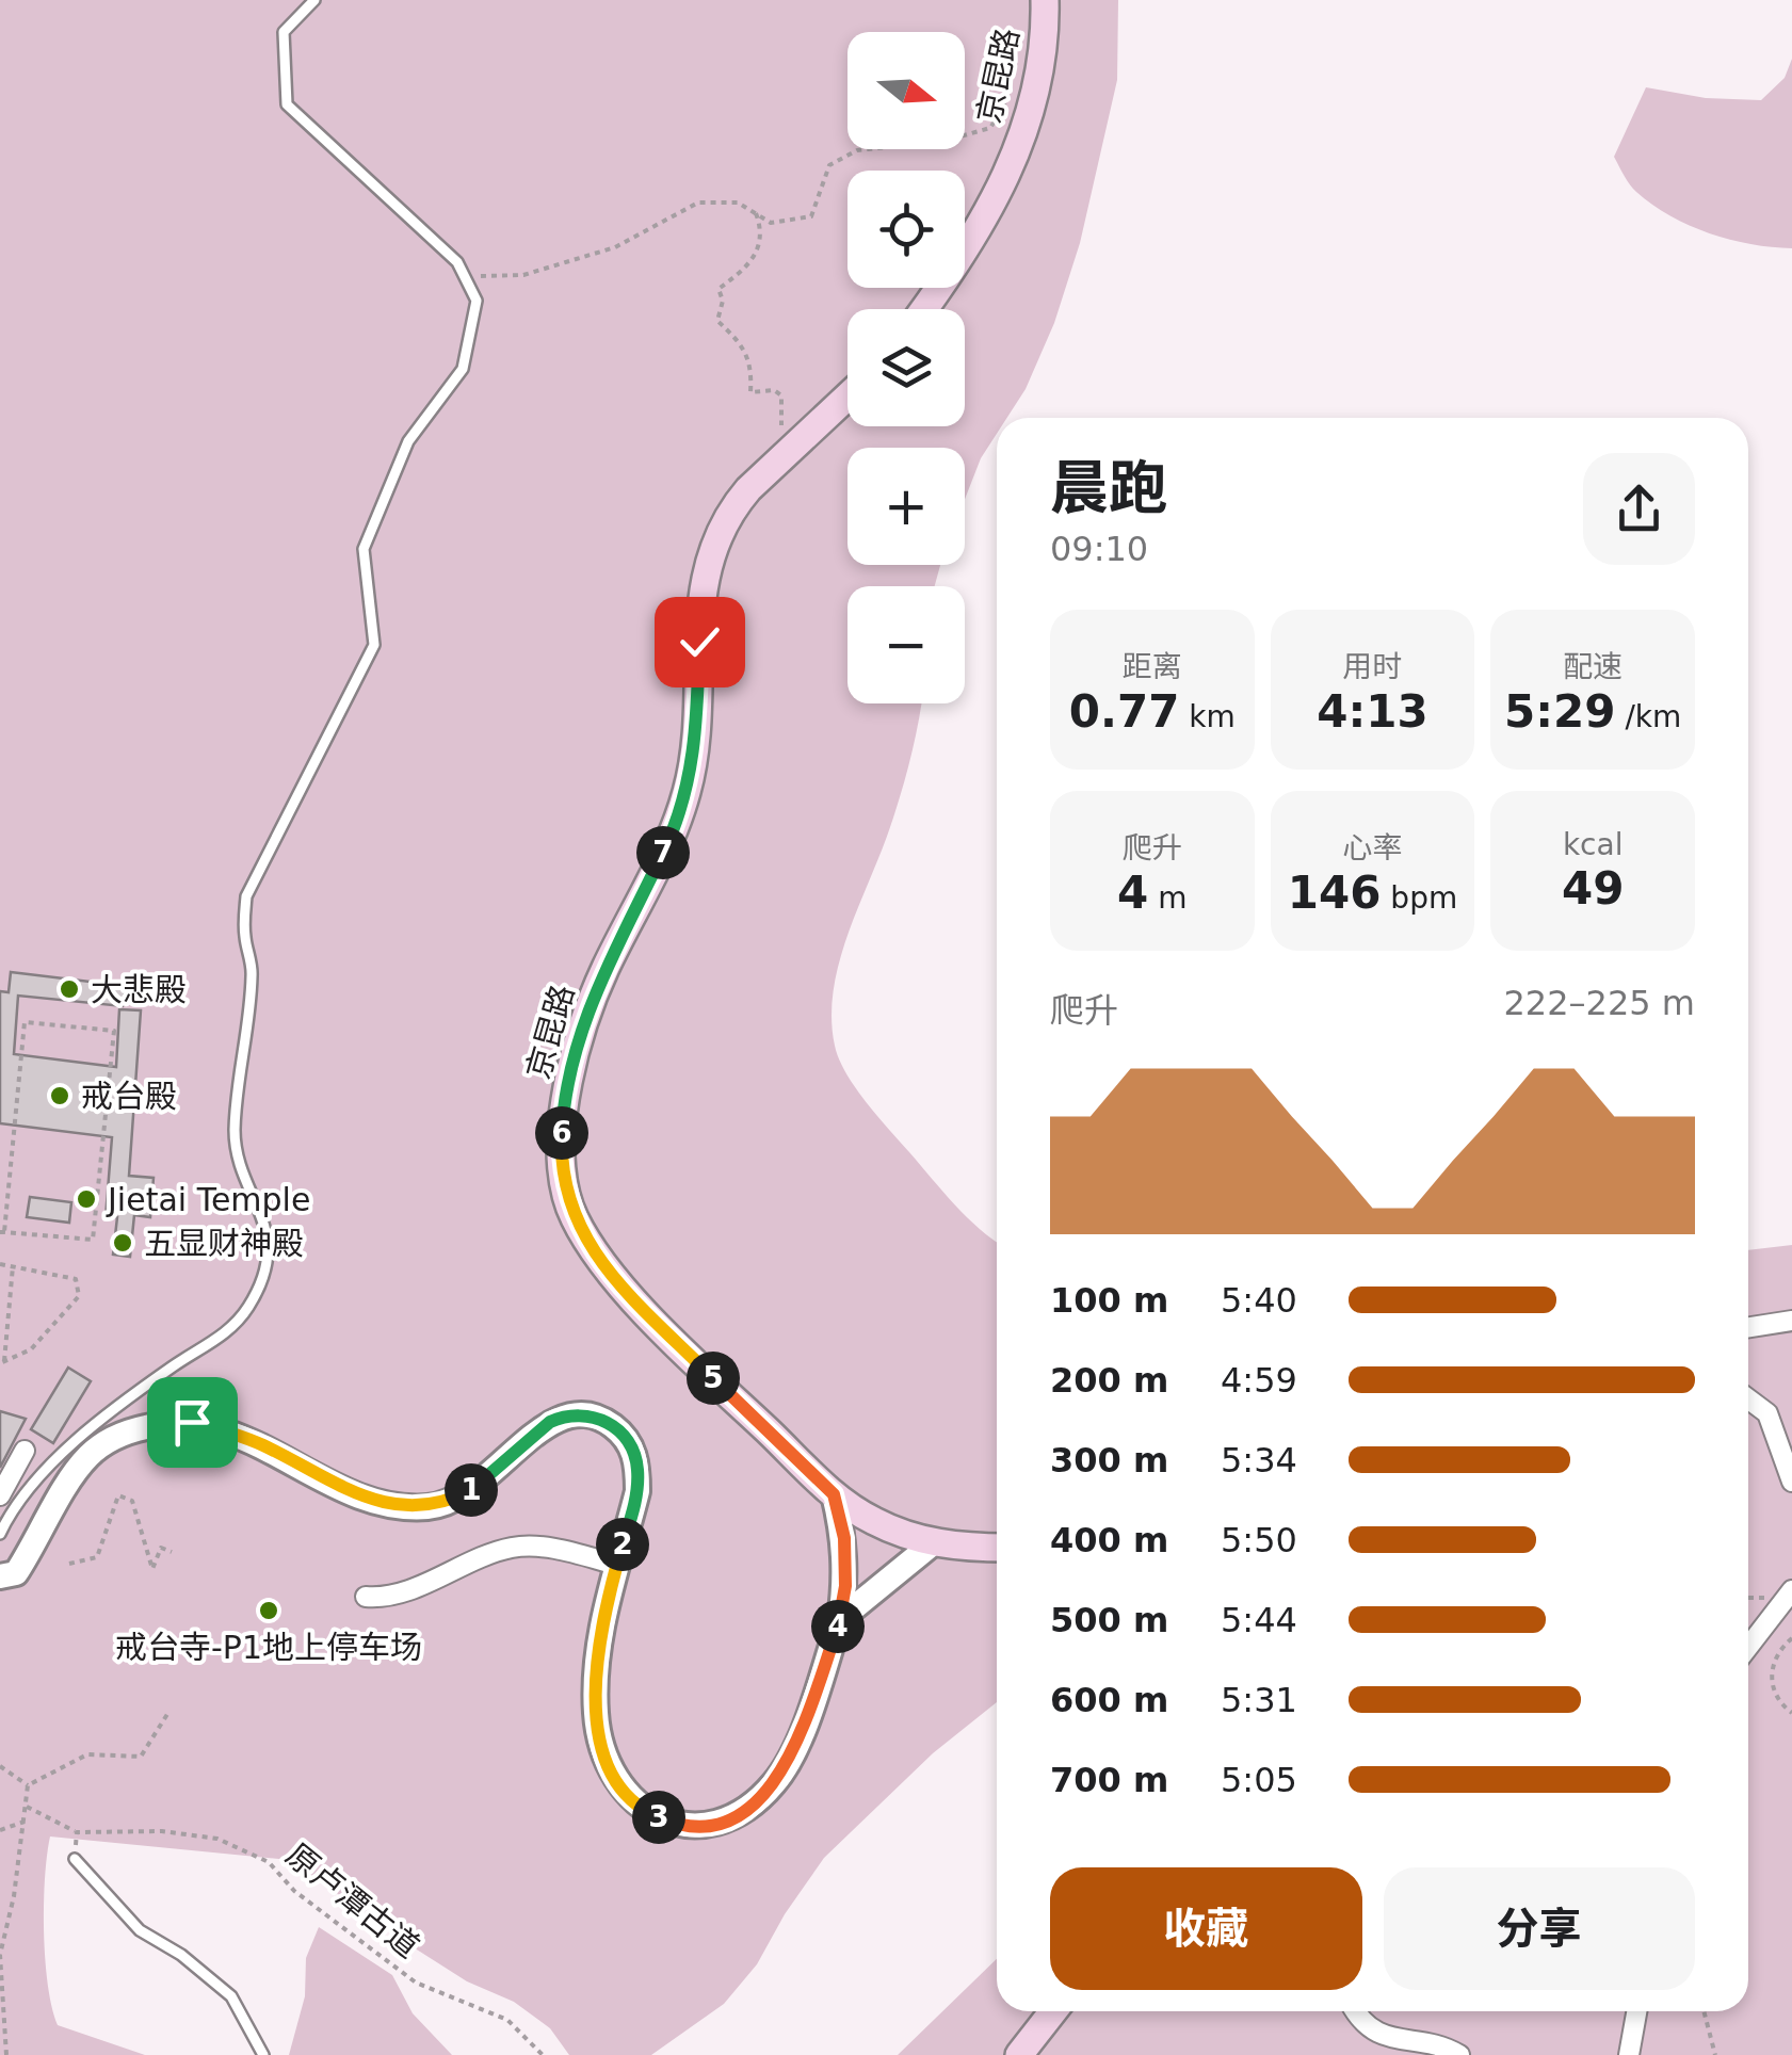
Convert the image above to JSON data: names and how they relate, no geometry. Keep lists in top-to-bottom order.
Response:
{
  "streets": {
    "main road": ["京昆路"],
    "path": ["原卢潭古道"]
  },
  "places": [
    "大悲殿",
    "戒台殿",
    "Jietai Temple",
    "五显财神殿",
    "戒台寺-P1地上停车场"
  ],
  "north": "right",
  "page": {
    "map_buttons": ["+", "−"],
    "heading": ["晨跑", "09:10"],
    "stats": [
      ["距离", "0.77 km"],
      ["用时", "4:13"],
      ["配速", "5:29 /km"],
      ["爬升", "4 m"],
      ["心率", "146 bpm"],
      ["kcal", "49"]
    ],
    "pins": [
      "7",
      "6",
      "5",
      "1",
      "2",
      "4",
      "3"
    ],
    "chart": ["爬升", "222–225 m"],
    "list": [
      {
        "name": "100 m",
        "note": "5:40"
      },
      {
        "name": "200 m",
        "note": "4:59"
      },
      {
        "name": "300 m",
        "note": "5:34"
      },
      {
        "name": "400 m",
        "note": "5:50"
      },
      {
        "name": "500 m",
        "note": "5:44"
      },
      {
        "name": "600 m",
        "note": "5:31"
      },
      {
        "name": "700 m",
        "note": "5:05"
      }
    ],
    "buttons": ["收藏", "分享"]
  }
}
